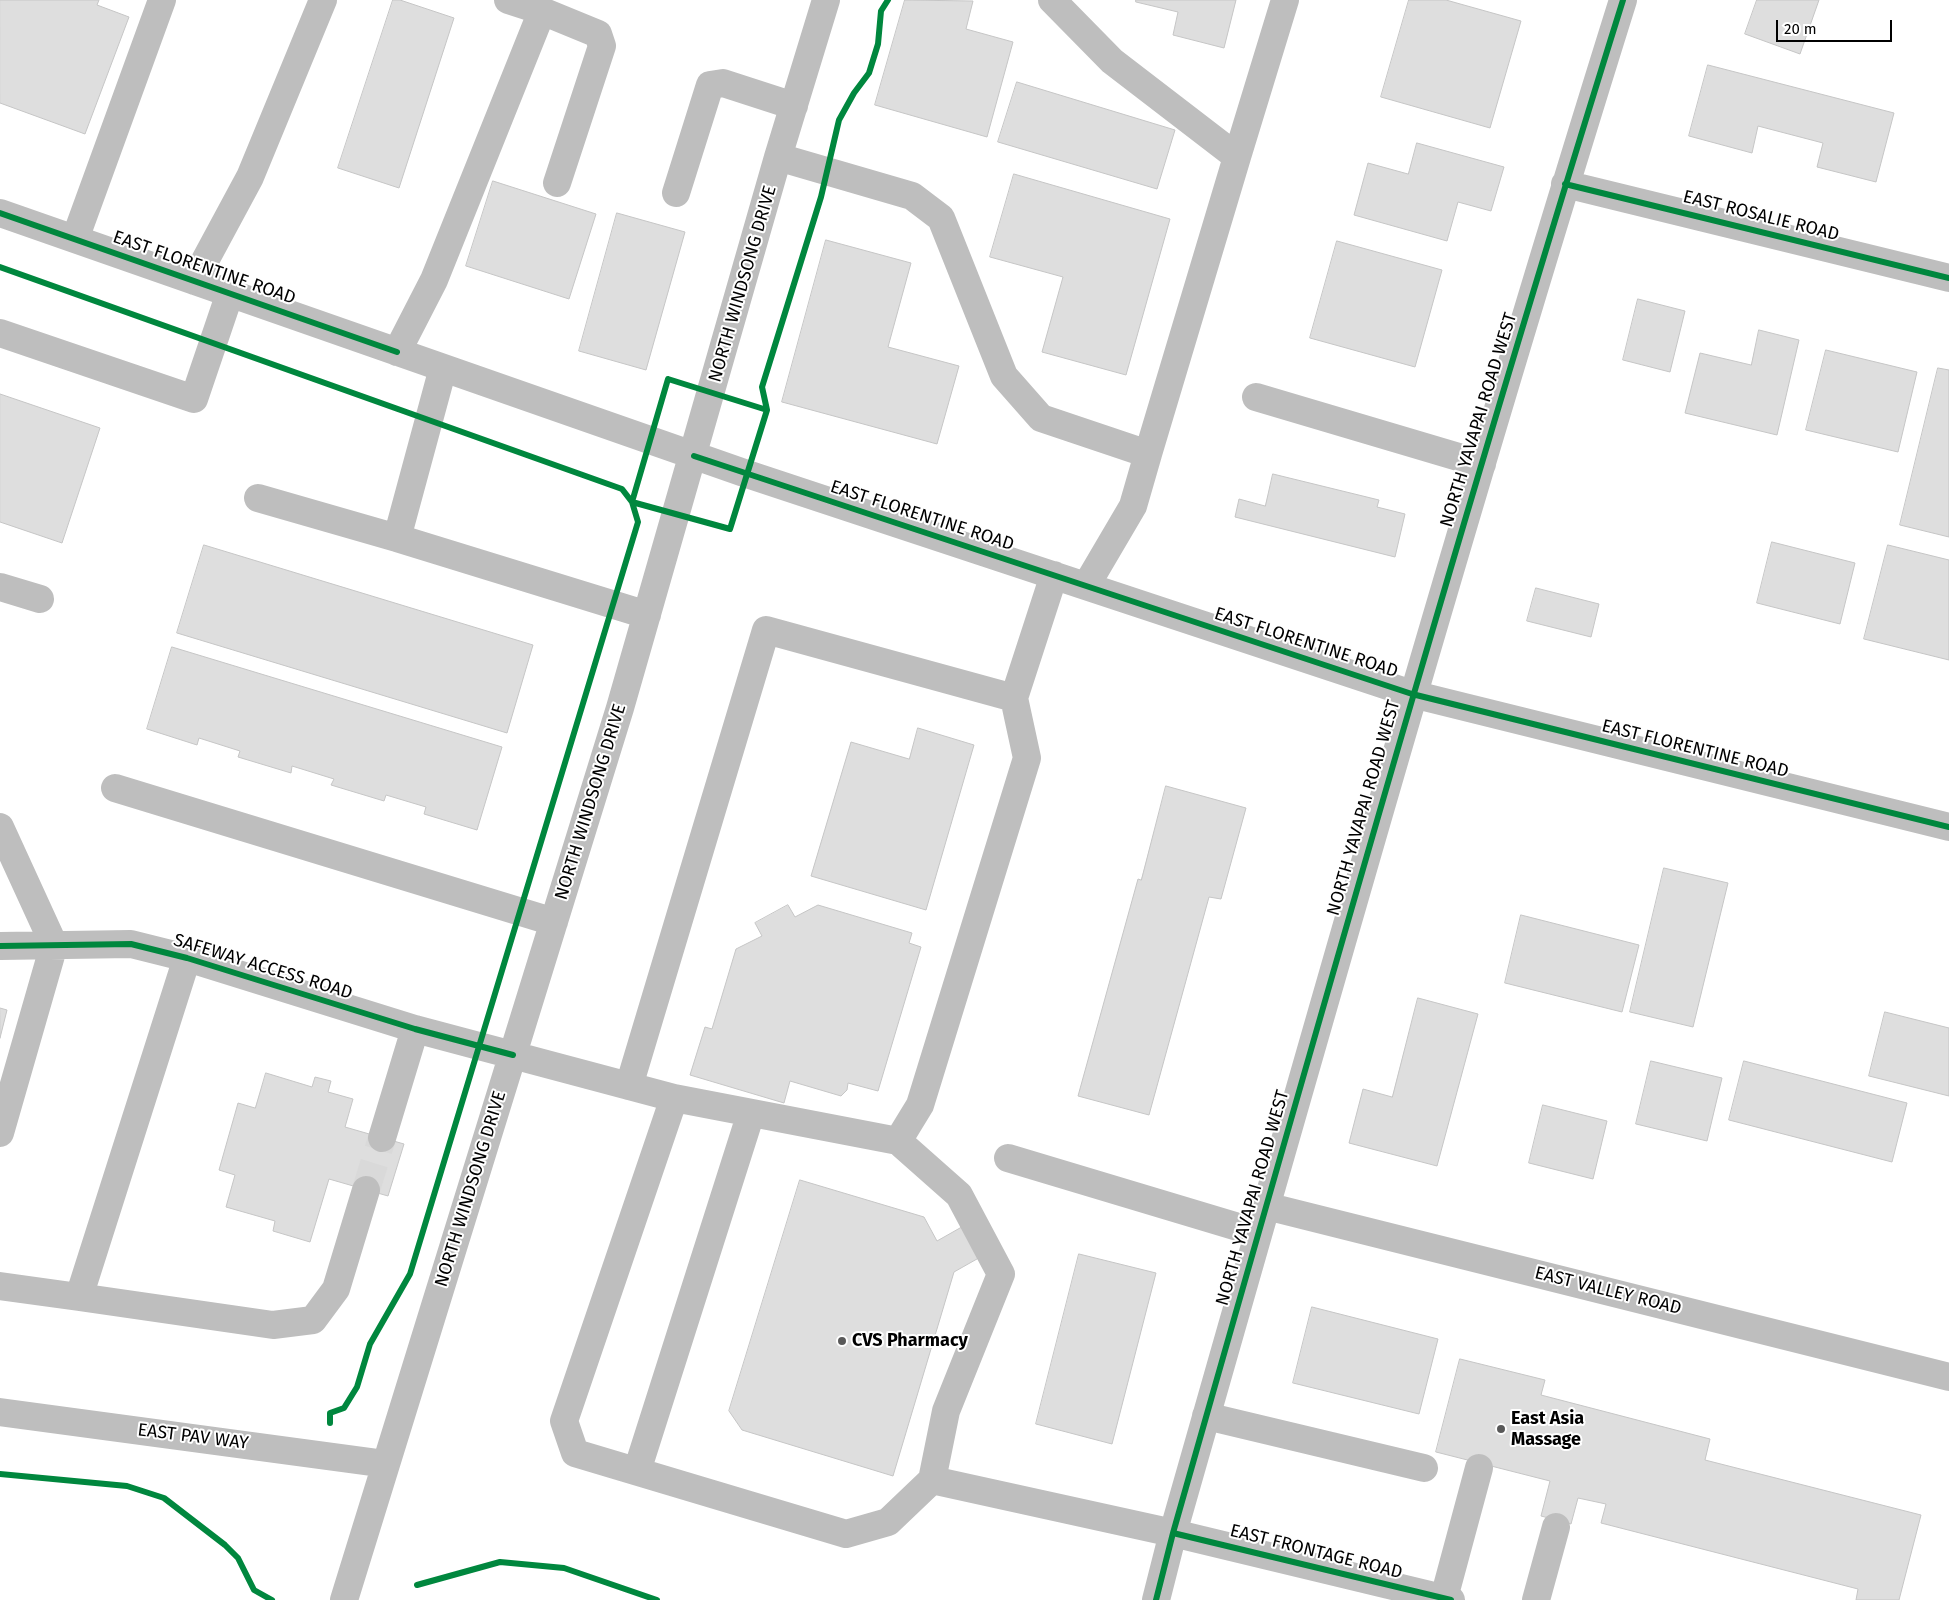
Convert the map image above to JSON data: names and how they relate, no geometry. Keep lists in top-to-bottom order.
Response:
{
  "streets": {
    "street": [
      "EAST ROSALIE ROAD",
      "EAST FLORENTINE ROAD",
      "NORTH WINDSONG DRIVE",
      "NORTH YAVAPAI ROAD WEST",
      "SAFEWAY ACCESS ROAD",
      "EAST VALLEY ROAD",
      "EAST PAV WAY",
      "EAST FRONTAGE ROAD"
    ]
  },
  "crossings": [
    ["EAST ROSALIE ROAD", "NORTH YAVAPAI ROAD WEST"],
    ["EAST FLORENTINE ROAD", "NORTH WINDSONG DRIVE"],
    ["EAST FLORENTINE ROAD", "NORTH YAVAPAI ROAD WEST"],
    ["NORTH WINDSONG DRIVE", "SAFEWAY ACCESS ROAD"],
    ["NORTH WINDSONG DRIVE", "EAST PAV WAY"],
    ["NORTH YAVAPAI ROAD WEST", "EAST VALLEY ROAD"],
    ["NORTH YAVAPAI ROAD WEST", "EAST FRONTAGE ROAD"]
  ],
  "places": ["CVS Pharmacy", "East Asia Massage"],
  "scale_bar": "20 m"
}
